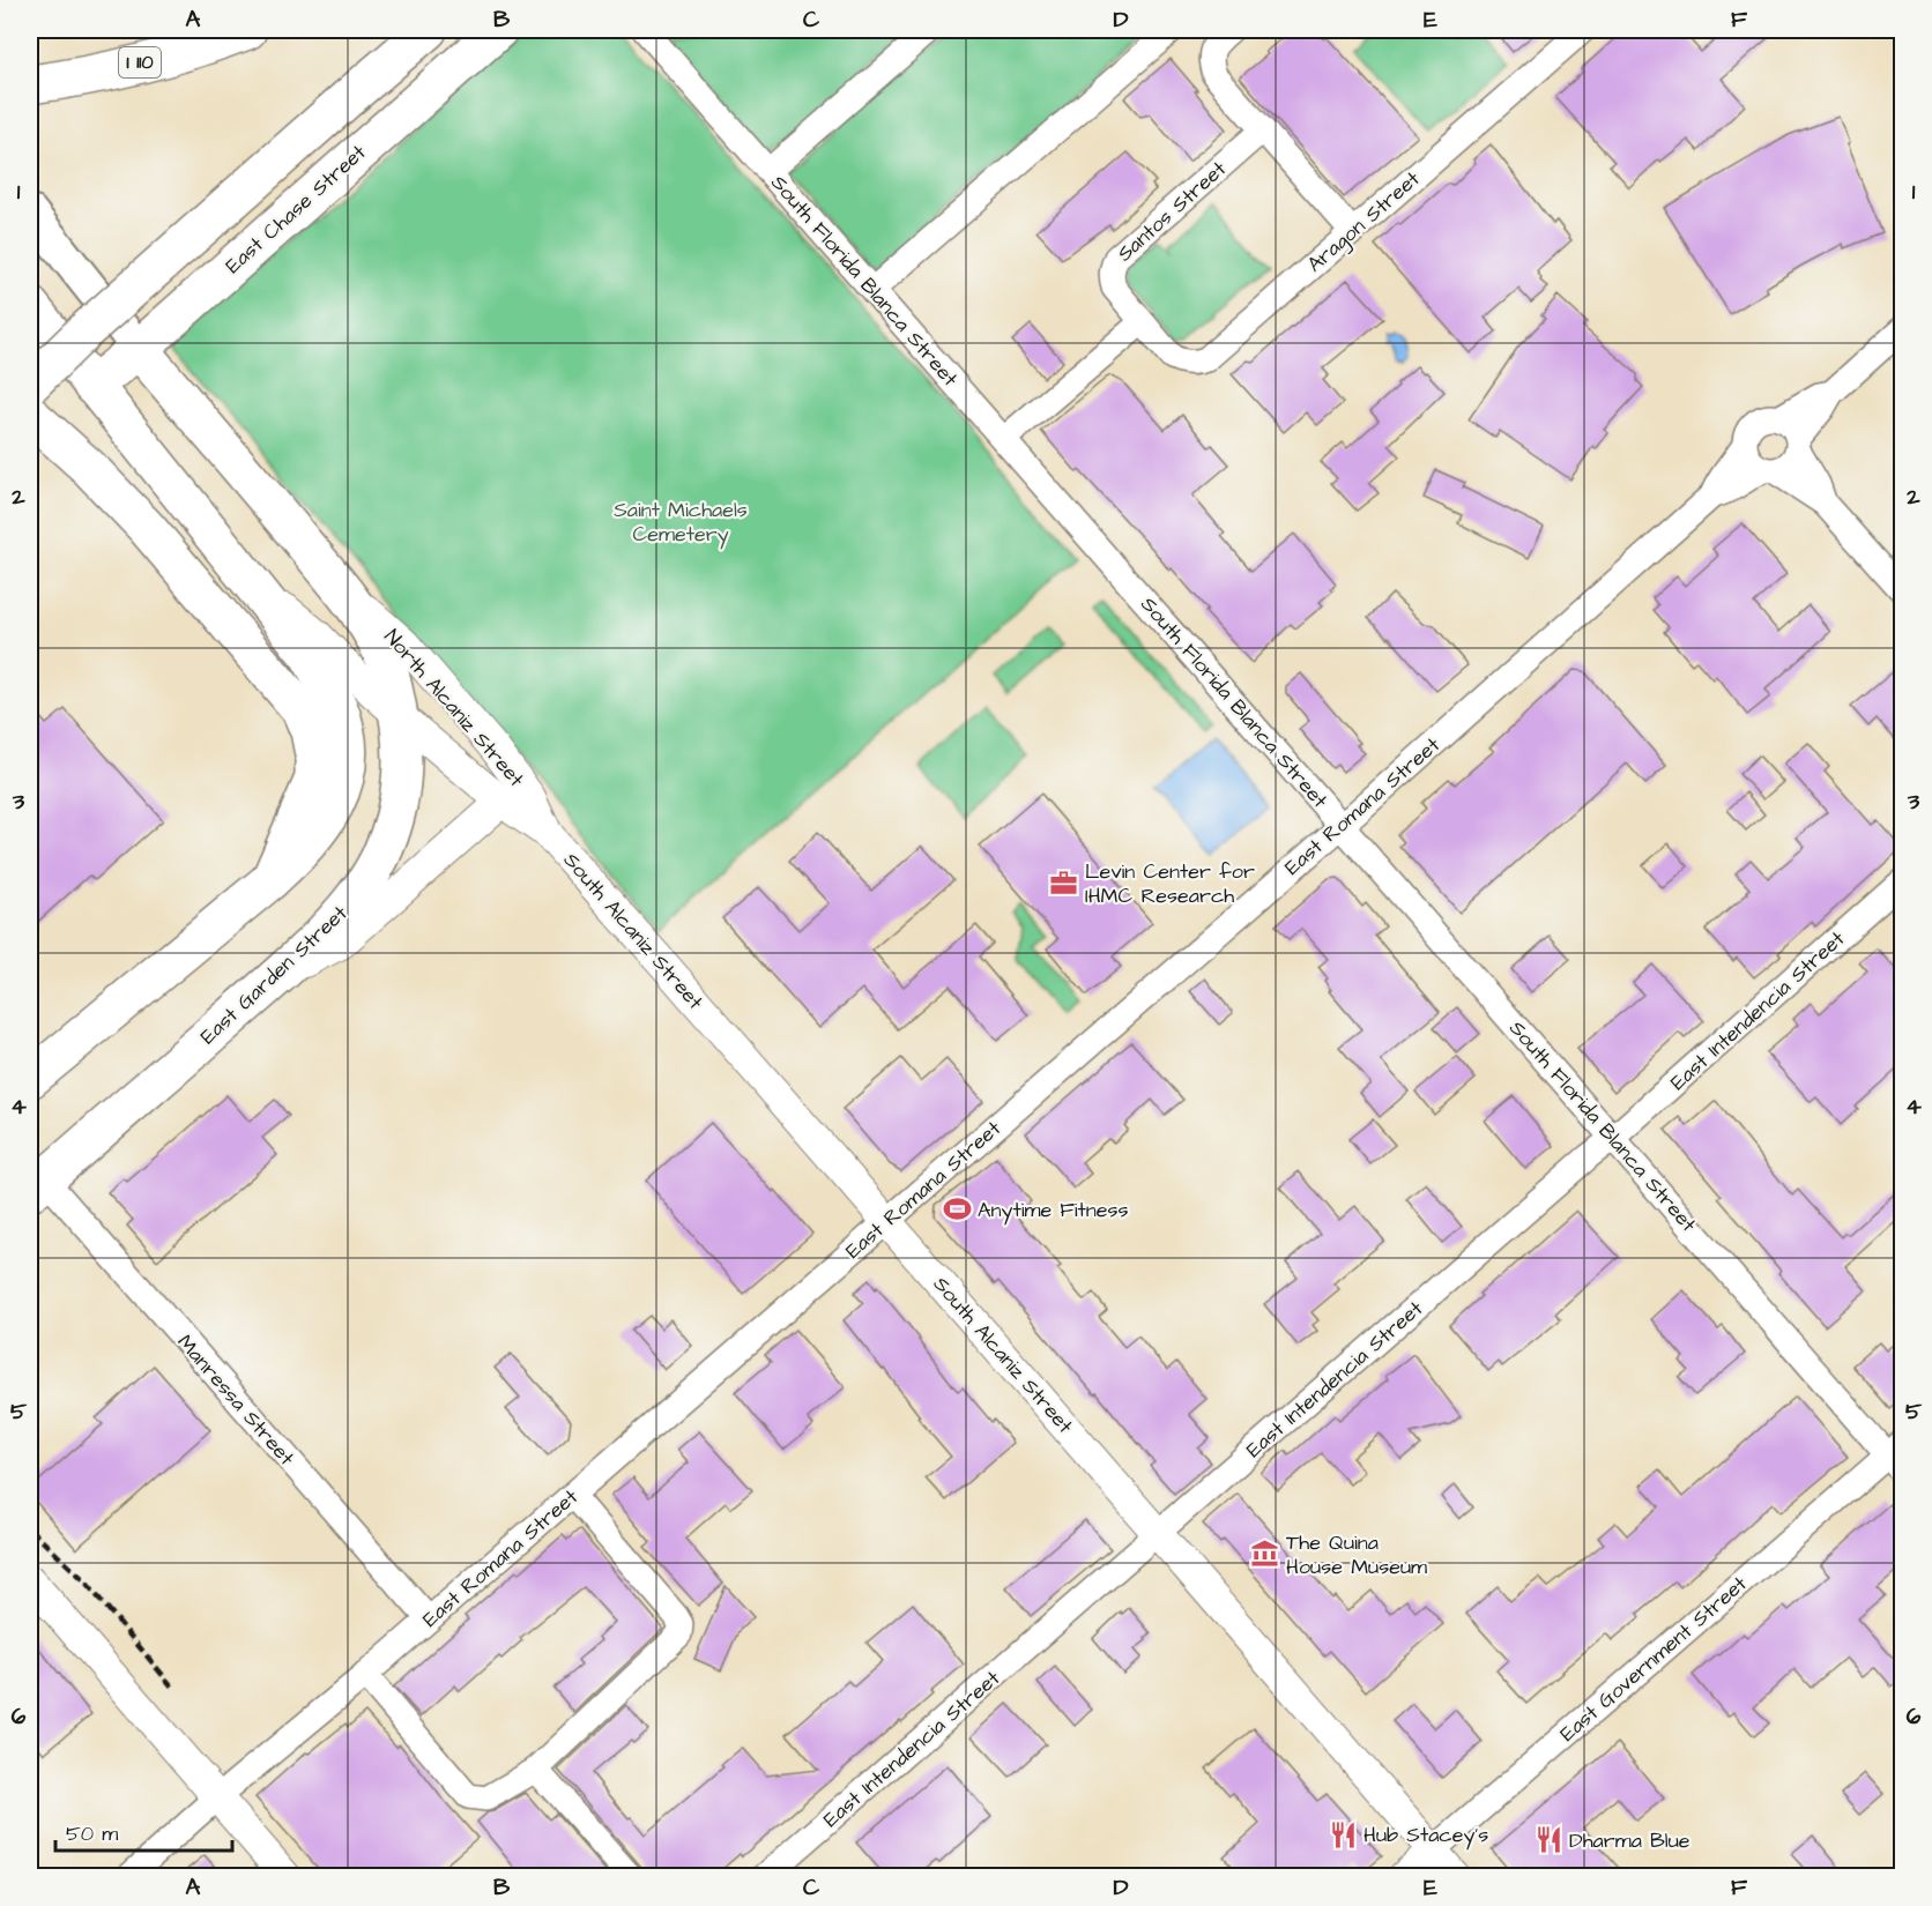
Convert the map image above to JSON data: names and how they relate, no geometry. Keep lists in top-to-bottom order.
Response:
{
  "streets": {
    "main road": [
      "I 110",
      "East Chase Street",
      "North Alcaniz Street",
      "East Garden Street"
    ],
    "street": [
      "Santos Street",
      "Aragon Street",
      "South Florida Blanca Street",
      "East Romana Street",
      "South Alcaniz Street",
      "East Intendencia Street",
      "Manressa Street",
      "East Government Street"
    ]
  },
  "crossings": [
    ["East Chase Street", "North Alcaniz Street"],
    ["Santos Street", "Aragon Street"],
    ["South Florida Blanca Street", "East Romana Street"],
    ["South Florida Blanca Street", "East Intendencia Street"],
    ["South Florida Blanca Street", "East Government Street"],
    ["North Alcaniz Street", "South Alcaniz Street"],
    ["North Alcaniz Street", "East Garden Street"],
    ["East Romana Street", "South Alcaniz Street"],
    ["East Romana Street", "Manressa Street"],
    ["South Alcaniz Street", "East Intendencia Street"],
    ["South Alcaniz Street", "East Government Street"],
    ["East Garden Street", "Manressa Street"]
  ],
  "parks": ["Saint Michaels Cemetery"],
  "places": {
    "office": ["Levin Center for IHMC Research"],
    "sports": ["Anytime Fitness"],
    "museum": ["The Quina House Museum"],
    "restaurant": ["Hub Stacey's", "Dharma Blue"]
  },
  "scale_bar": "50 m",
  "grid": {
    "columns": [
      "A",
      "B",
      "C",
      "D",
      "E",
      "F"
    ],
    "rows": [
      "1",
      "2",
      "3",
      "4",
      "5",
      "6"
    ]
  }
}
